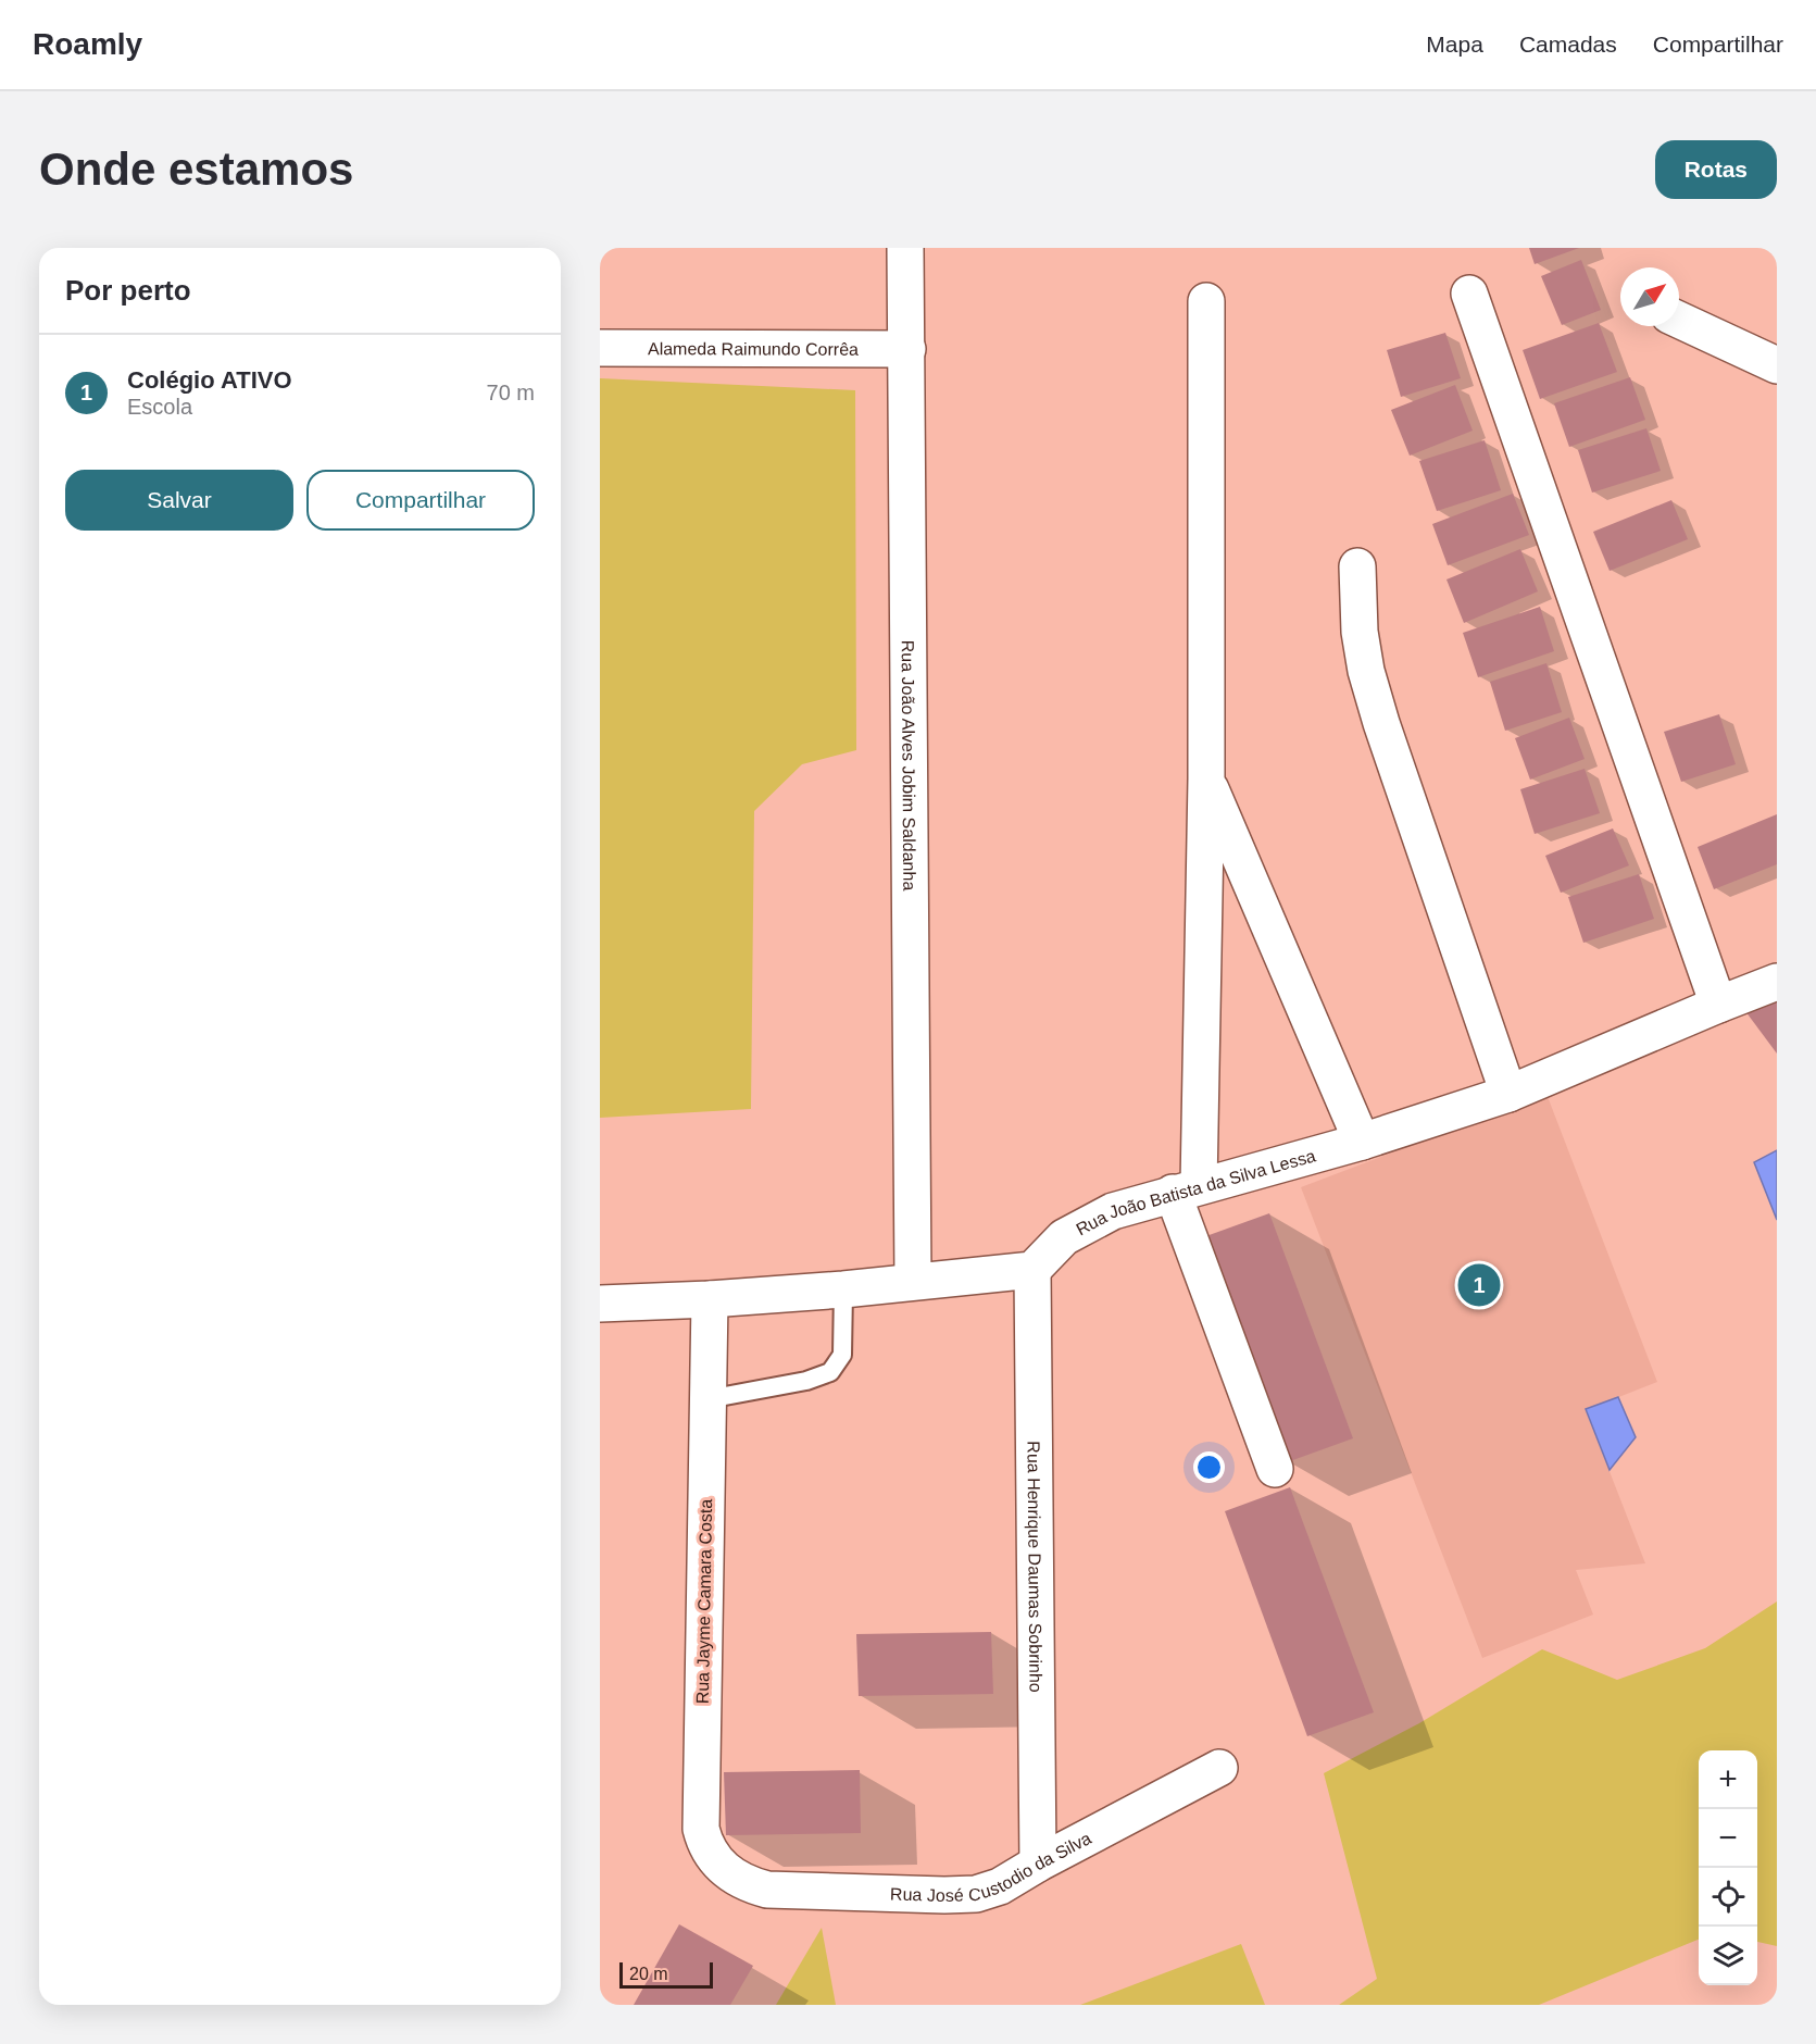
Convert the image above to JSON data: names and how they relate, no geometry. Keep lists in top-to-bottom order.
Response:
{
  "streets": {
    "street": [
      "Alameda Raimundo Corrêa",
      "Rua João Alves Jobim Saldanha",
      "Rua João Batista da Silva Lessa",
      "Rua Henrique Daumas Sobrinho",
      "Rua Jayme Camara Costa",
      "Rua José Custodio da Silva"
    ]
  },
  "crossings": [
    ["Alameda Raimundo Corrêa", "Rua João Alves Jobim Saldanha"],
    ["Rua João Batista da Silva Lessa", "Rua Henrique Daumas Sobrinho"],
    ["Rua Henrique Daumas Sobrinho", "Rua José Custodio da Silva"],
    ["Rua Jayme Camara Costa", "Rua José Custodio da Silva"]
  ],
  "scale_bar": "20 m",
  "north": "top right",
  "page": {
    "header": "Roamly",
    "nav": ["Mapa", "Camadas", "Compartilhar"],
    "buttons": [
      "Rotas",
      ["Salvar", "Compartilhar"]
    ],
    "title": "Onde estamos",
    "heading": "Por perto",
    "list": [
      {
        "mark": "1",
        "name": "Colégio ATIVO",
        "note": "Escola",
        "value": "70 m"
      }
    ],
    "pins": "1",
    "map_buttons": ["+", "−"],
    "scale": "20 m"
  }
}
